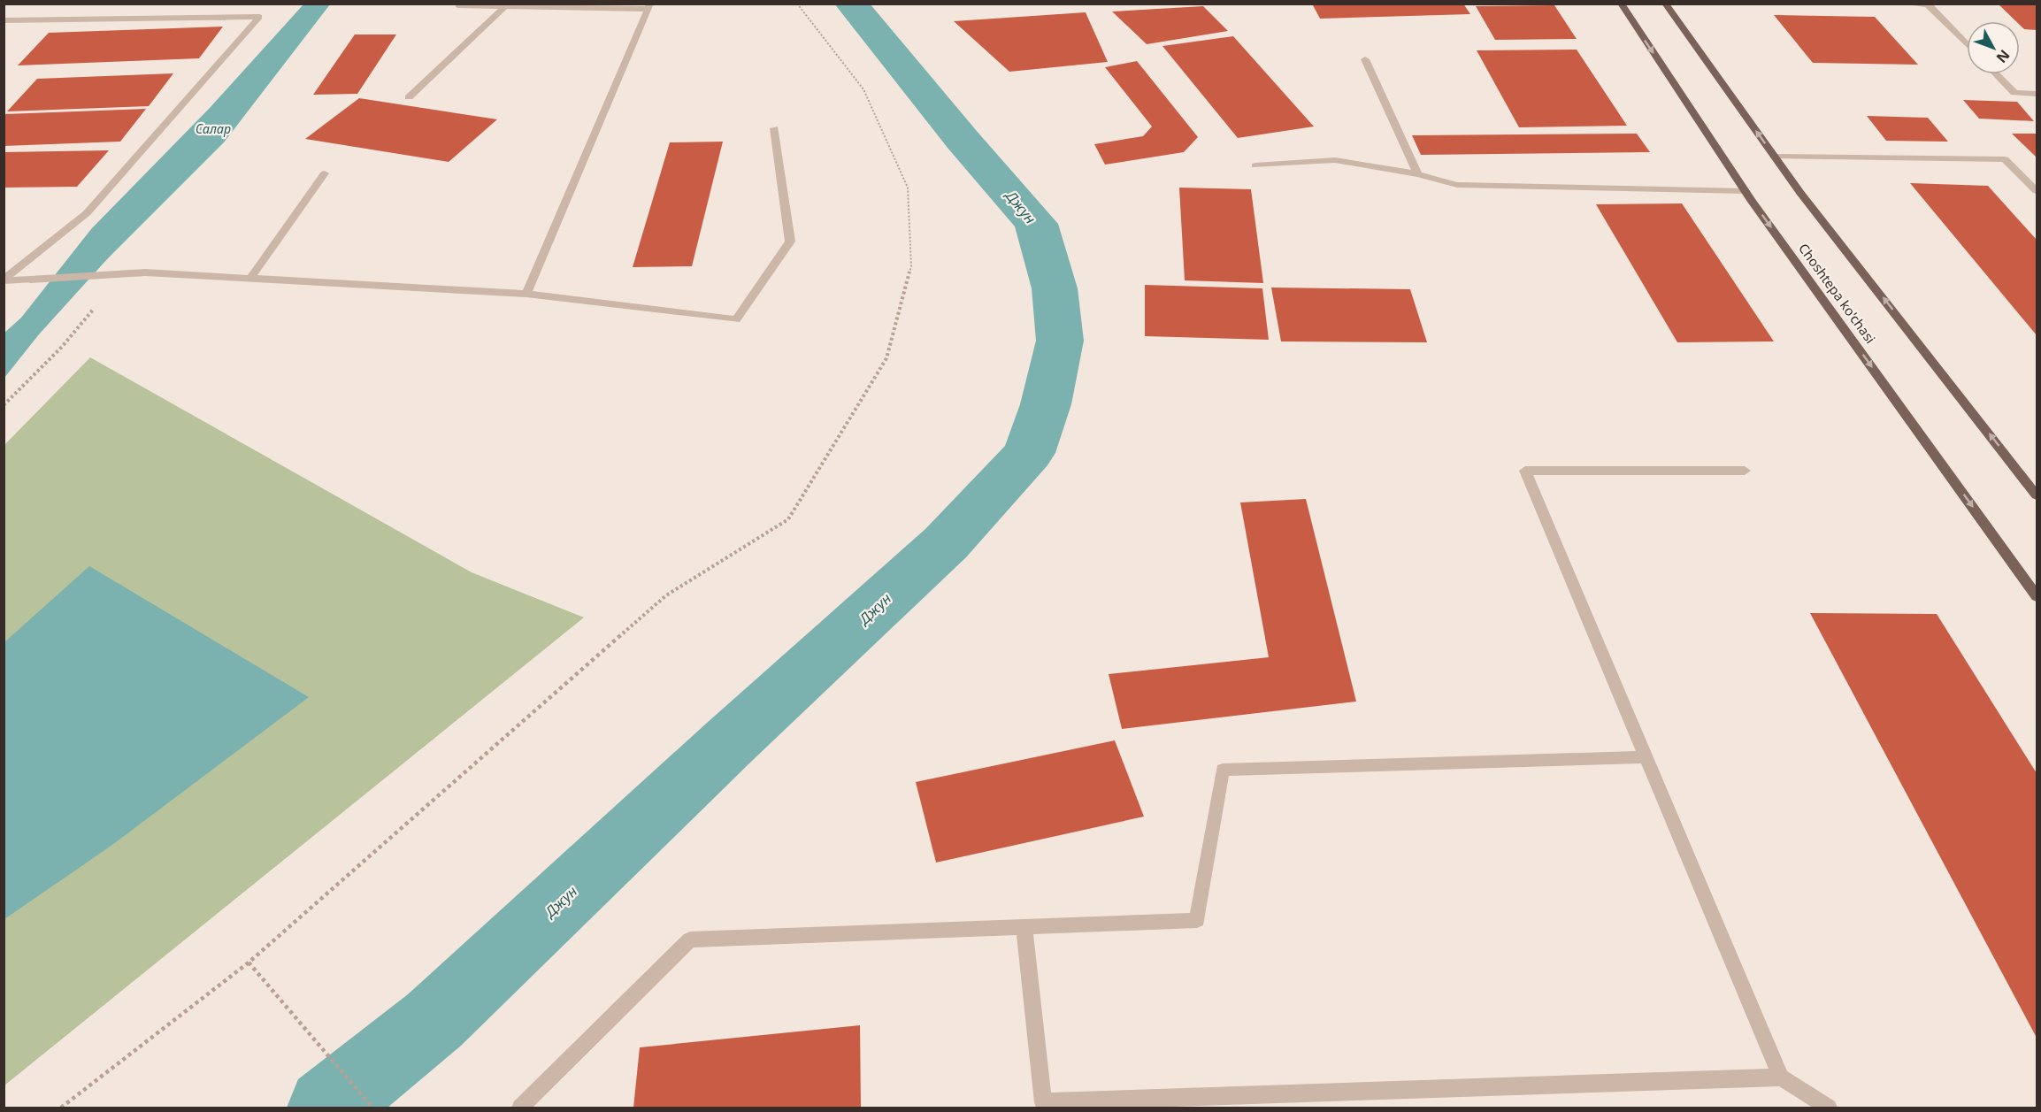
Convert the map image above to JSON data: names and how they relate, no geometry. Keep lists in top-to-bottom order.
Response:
{
  "streets": {
    "main road": ["Choshtepa ko'chasi"]
  },
  "water": ["Салар", "Джун"],
  "north": "bottom right"
}
